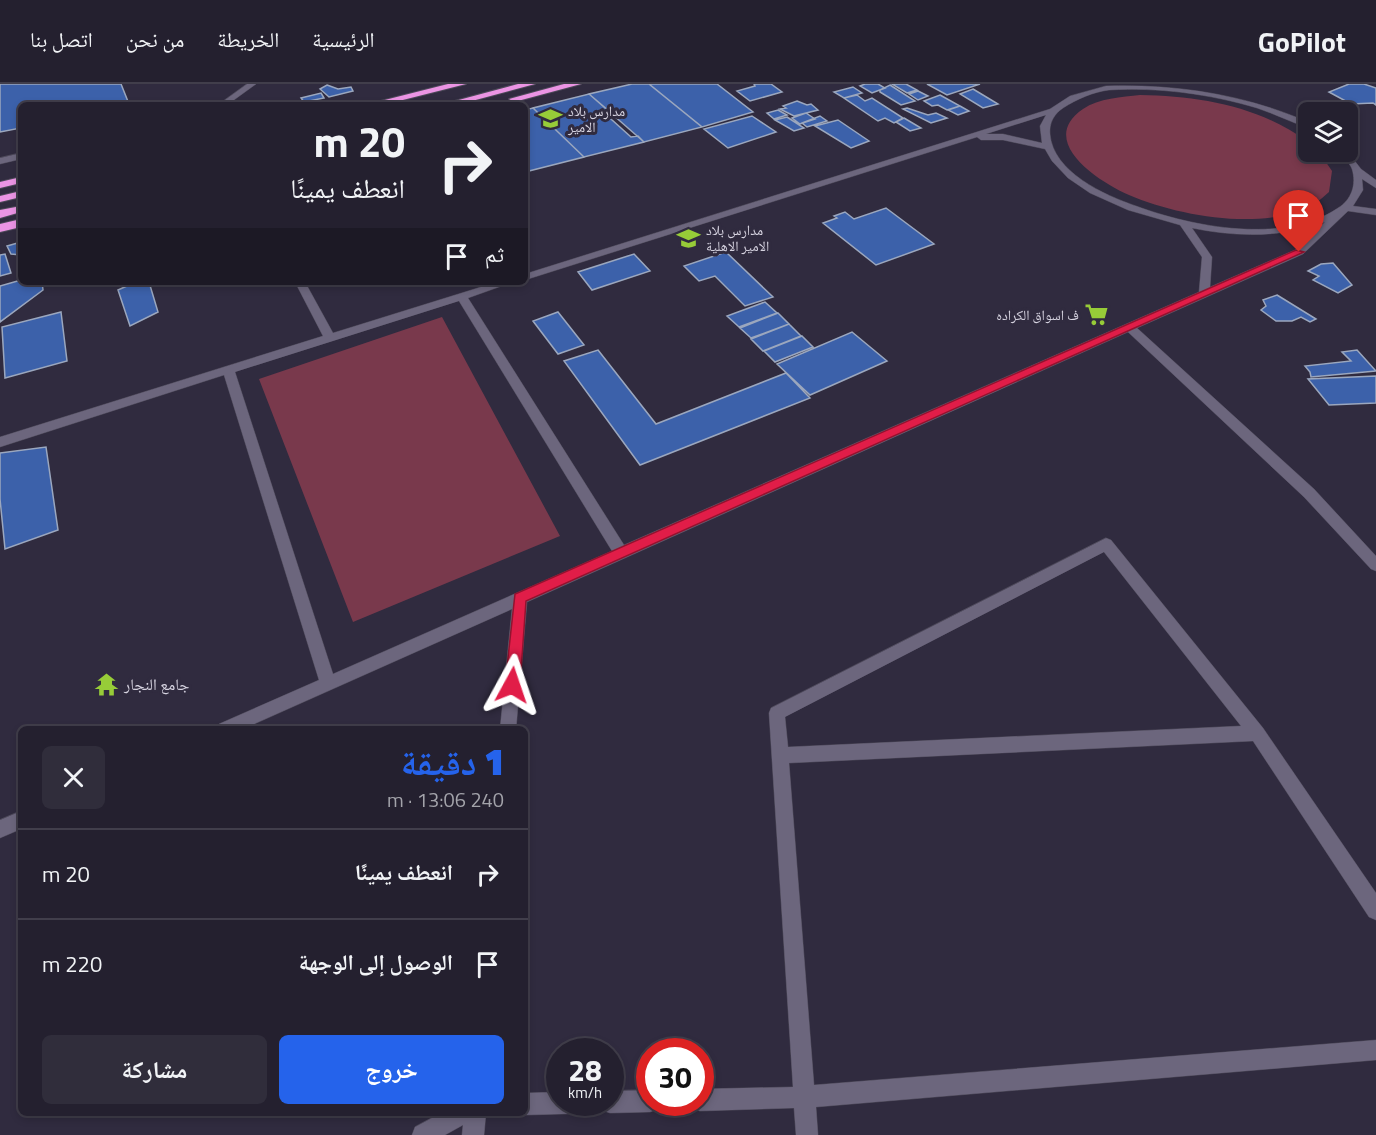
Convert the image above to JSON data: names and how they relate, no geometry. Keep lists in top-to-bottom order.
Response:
{
  "places": {
    "school or university": ["مدارس بلاد الامير", "مدارس بلاد الامير الاهلية"],
    "supermarket": ["ف اسواق الكراده"],
    "temple": ["جامع النجار"]
  },
  "page": {
    "header": "GoPilot",
    "nav": [
      "الرئيسية",
      "الخريطة",
      "من نحن",
      "اتصل بنا"
    ],
    "turn": ["20 m", "انعطف يمينًا"],
    "then": "ثم",
    "heading": ["1 دقيقة", "240 m · 13:06"],
    "list": [
      {
        "name": "انعطف يمينًا",
        "value": "20 m"
      },
      {
        "name": "الوصول إلى الوجهة",
        "value": "220 m"
      }
    ],
    "buttons": ["خروج", "مشاركة"],
    "speed": "28 km/h",
    "limit": "30"
  }
}
